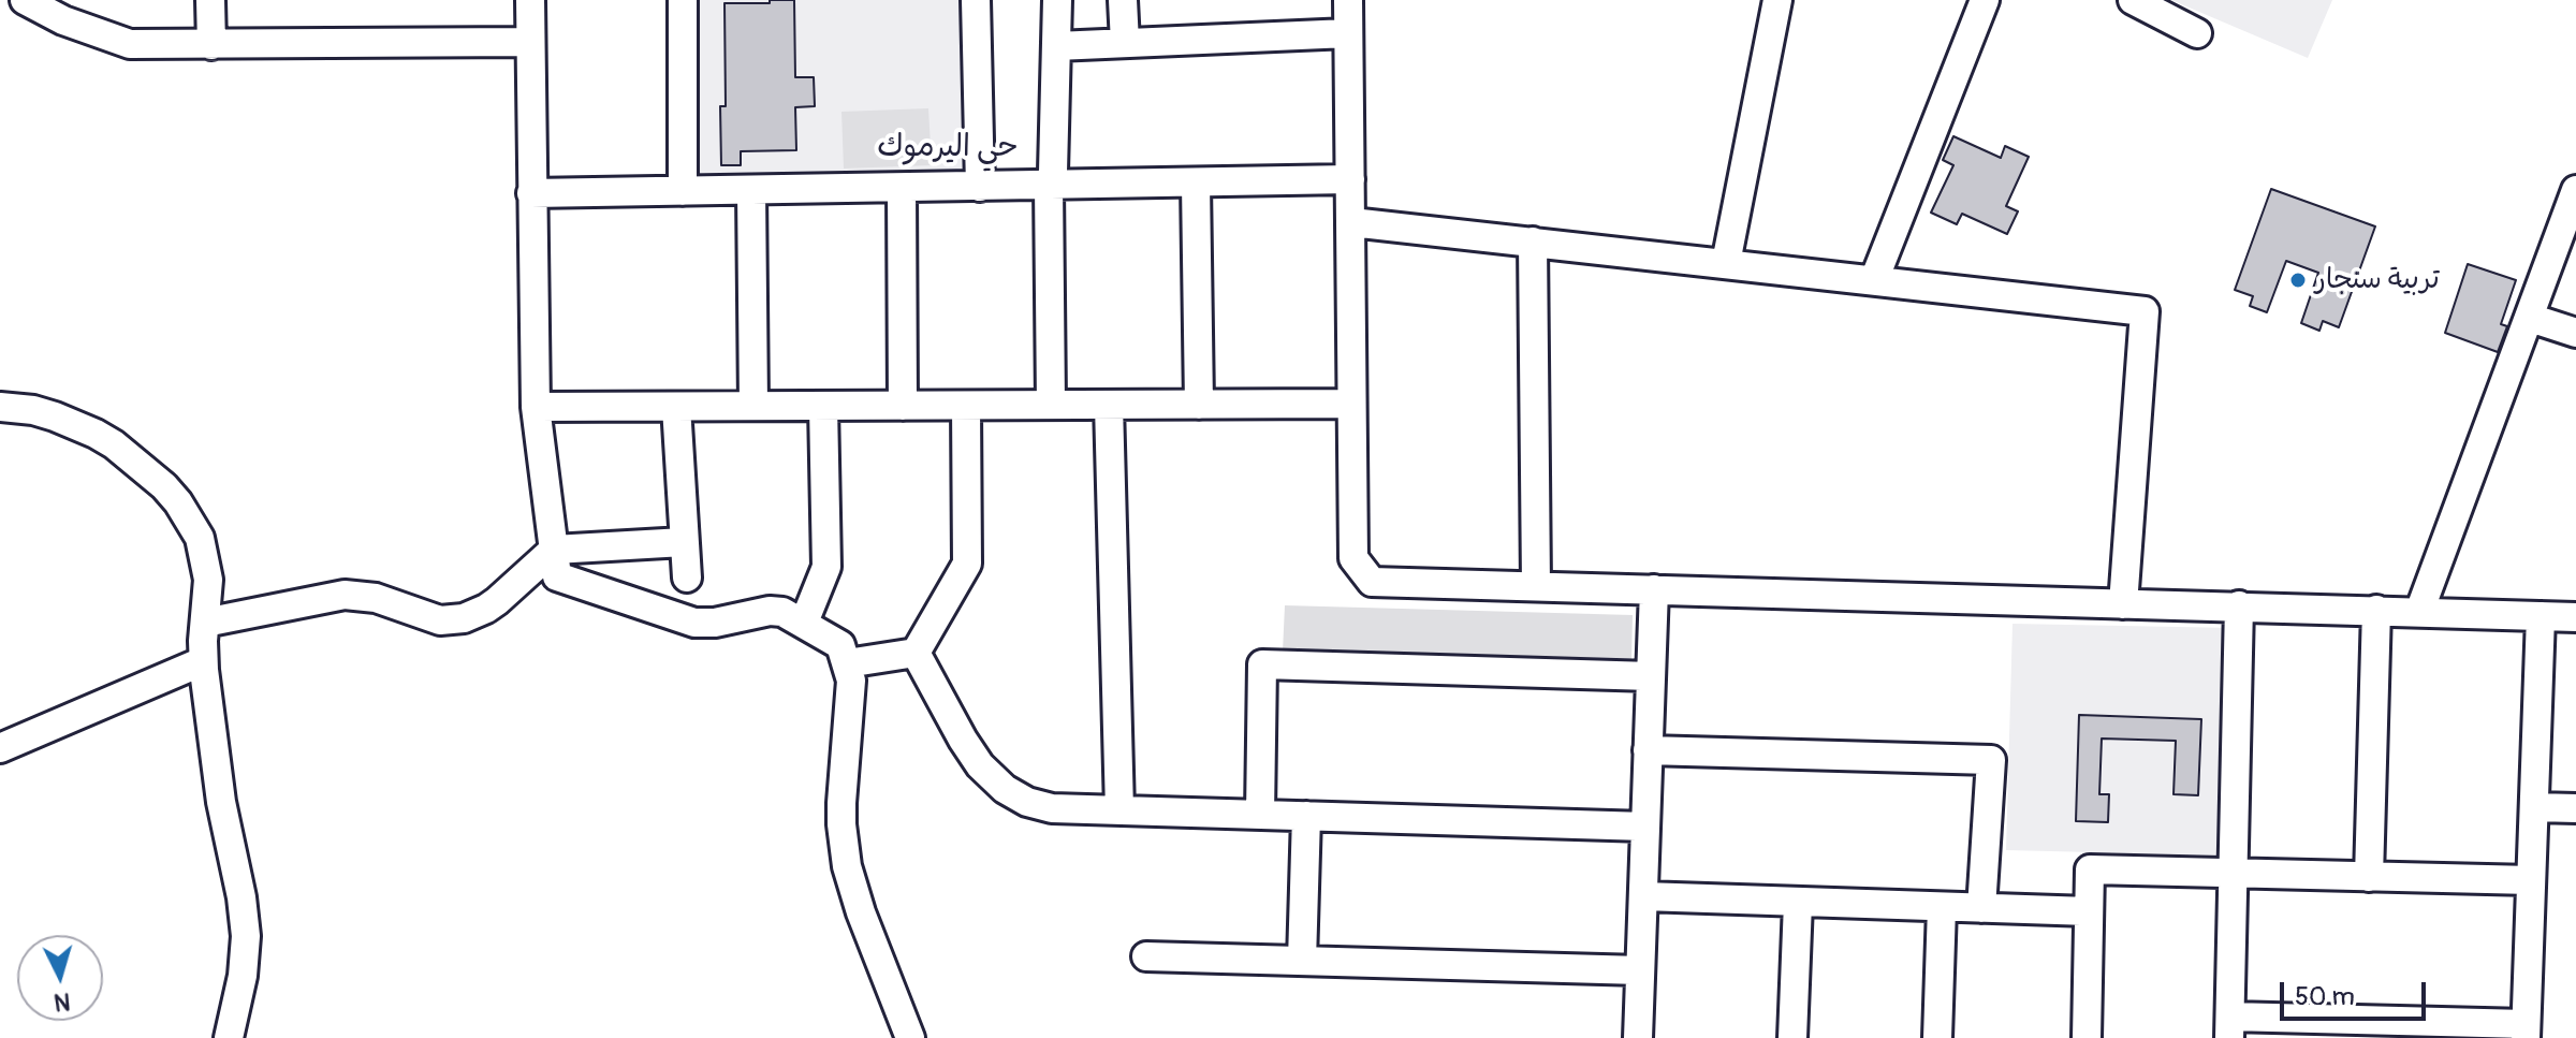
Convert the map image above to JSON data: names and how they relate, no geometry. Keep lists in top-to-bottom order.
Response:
{
  "districts": ["حي اليرموك"],
  "places": ["تربية سنجار"],
  "scale_bar": "50 m",
  "north": "bottom"
}
